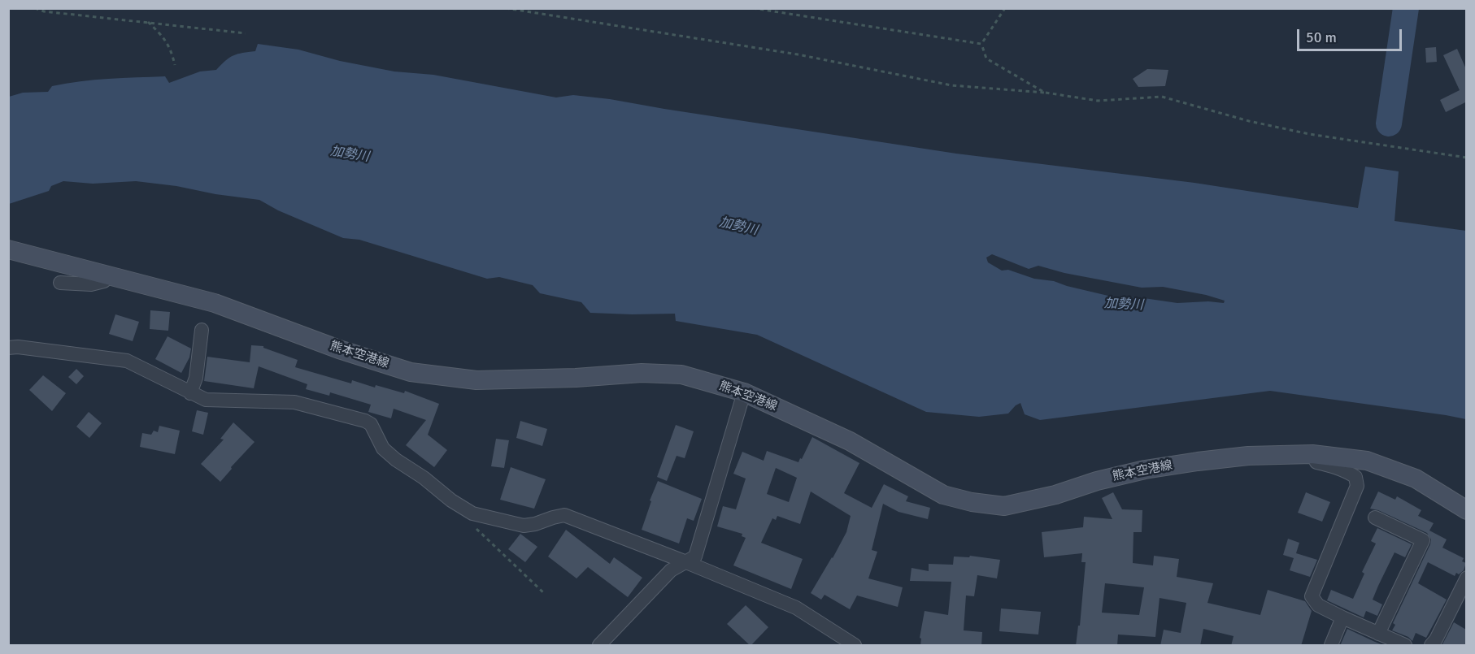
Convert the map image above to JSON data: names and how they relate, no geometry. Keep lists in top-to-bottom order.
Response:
{
  "streets": {
    "main road": ["熊本空港線"]
  },
  "water": ["加勢川"],
  "scale_bar": "50 m"
}
